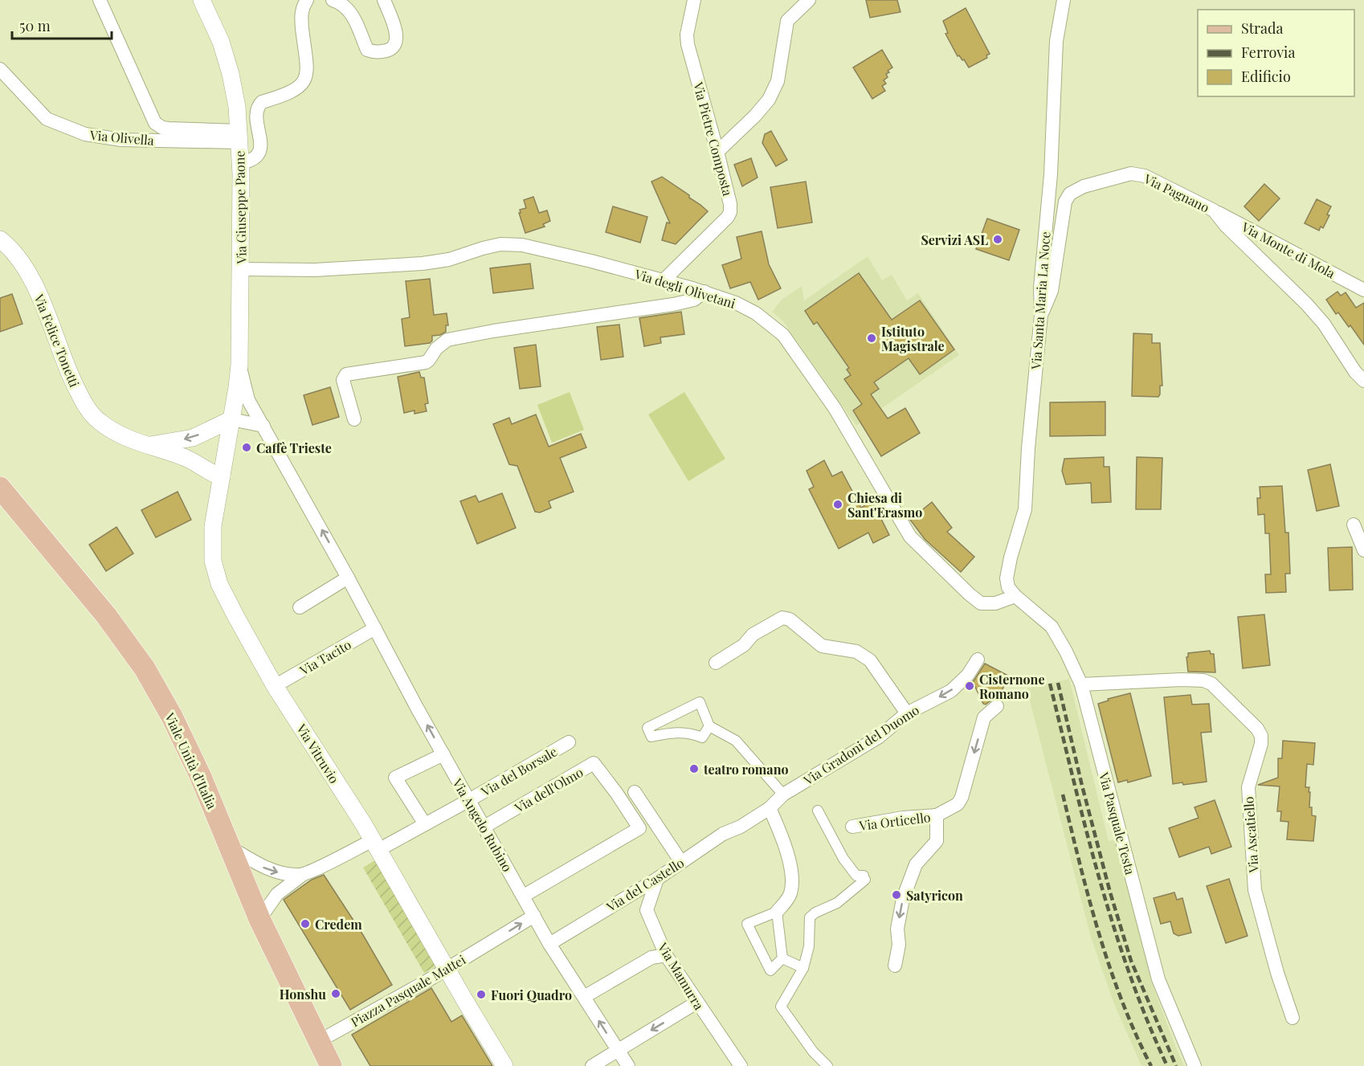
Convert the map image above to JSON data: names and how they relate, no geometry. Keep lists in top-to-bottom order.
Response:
{
  "streets": {
    "main road": ["Viale Unità d'Italia"],
    "street": [
      "Via Olivella",
      "Via Pietre Composta",
      "Via Pagnano",
      "Via Giuseppe Paone",
      "Via Monte di Mola",
      "Via degli Olivetani",
      "Via Santa Maria La Noce",
      "Via Felice Tonetti",
      "Via Tacito",
      "Via Gradoni del Duomo",
      "Via Vitruvio",
      "Via del Borsale",
      "Via dell'Olmo",
      "Via Orticello",
      "Via Pasquale Testa",
      "Via Angelo Rubino",
      "Via Ascatiello",
      "Via del Castello",
      "Via Mamurra",
      "Piazza Pasquale Mattei"
    ]
  },
  "crossings": [
    ["Via Olivella", "Via Giuseppe Paone"],
    ["Via Pietre Composta", "Via degli Olivetani"],
    ["Via Pagnano", "Via Monte di Mola"],
    ["Via Pagnano", "Via Santa Maria La Noce"],
    ["Via Giuseppe Paone", "Via degli Olivetani"],
    ["Via Giuseppe Paone", "Via Vitruvio"],
    ["Via Giuseppe Paone", "Via Angelo Rubino"],
    ["Via degli Olivetani", "Via Santa Maria La Noce"],
    ["Via degli Olivetani", "Via Pasquale Testa"],
    ["Via Santa Maria La Noce", "Via Pasquale Testa"],
    ["Via Felice Tonetti", "Via Vitruvio"],
    ["Via Tacito", "Via Vitruvio"],
    ["Via Tacito", "Via Angelo Rubino"],
    ["Via Gradoni del Duomo", "Via del Castello"],
    ["Via Vitruvio", "Piazza Pasquale Mattei"],
    ["Viale Unità d'Italia", "Piazza Pasquale Mattei"],
    ["Via del Borsale", "Via Angelo Rubino"],
    ["Via dell'Olmo", "Via Angelo Rubino"],
    ["Via Pasquale Testa", "Via Ascatiello"],
    ["Via Angelo Rubino", "Via del Castello"],
    ["Via Angelo Rubino", "Piazza Pasquale Mattei"],
    ["Via del Castello", "Via Mamurra"]
  ],
  "one_way": ["Via Angelo Rubino", "Piazza Pasquale Mattei"],
  "places": [
    "Servizi ASL",
    "Istituto Magistrale",
    "Caffè Trieste",
    "Chiesa di Sant'Erasmo",
    "Cisternone Romano",
    "teatro romano",
    "Satyricon",
    "Credem",
    "Honshu",
    "Fuori Quadro"
  ],
  "legend": ["Strada", "Ferrovia", "Edificio"],
  "scale_bar": "50 m"
}
